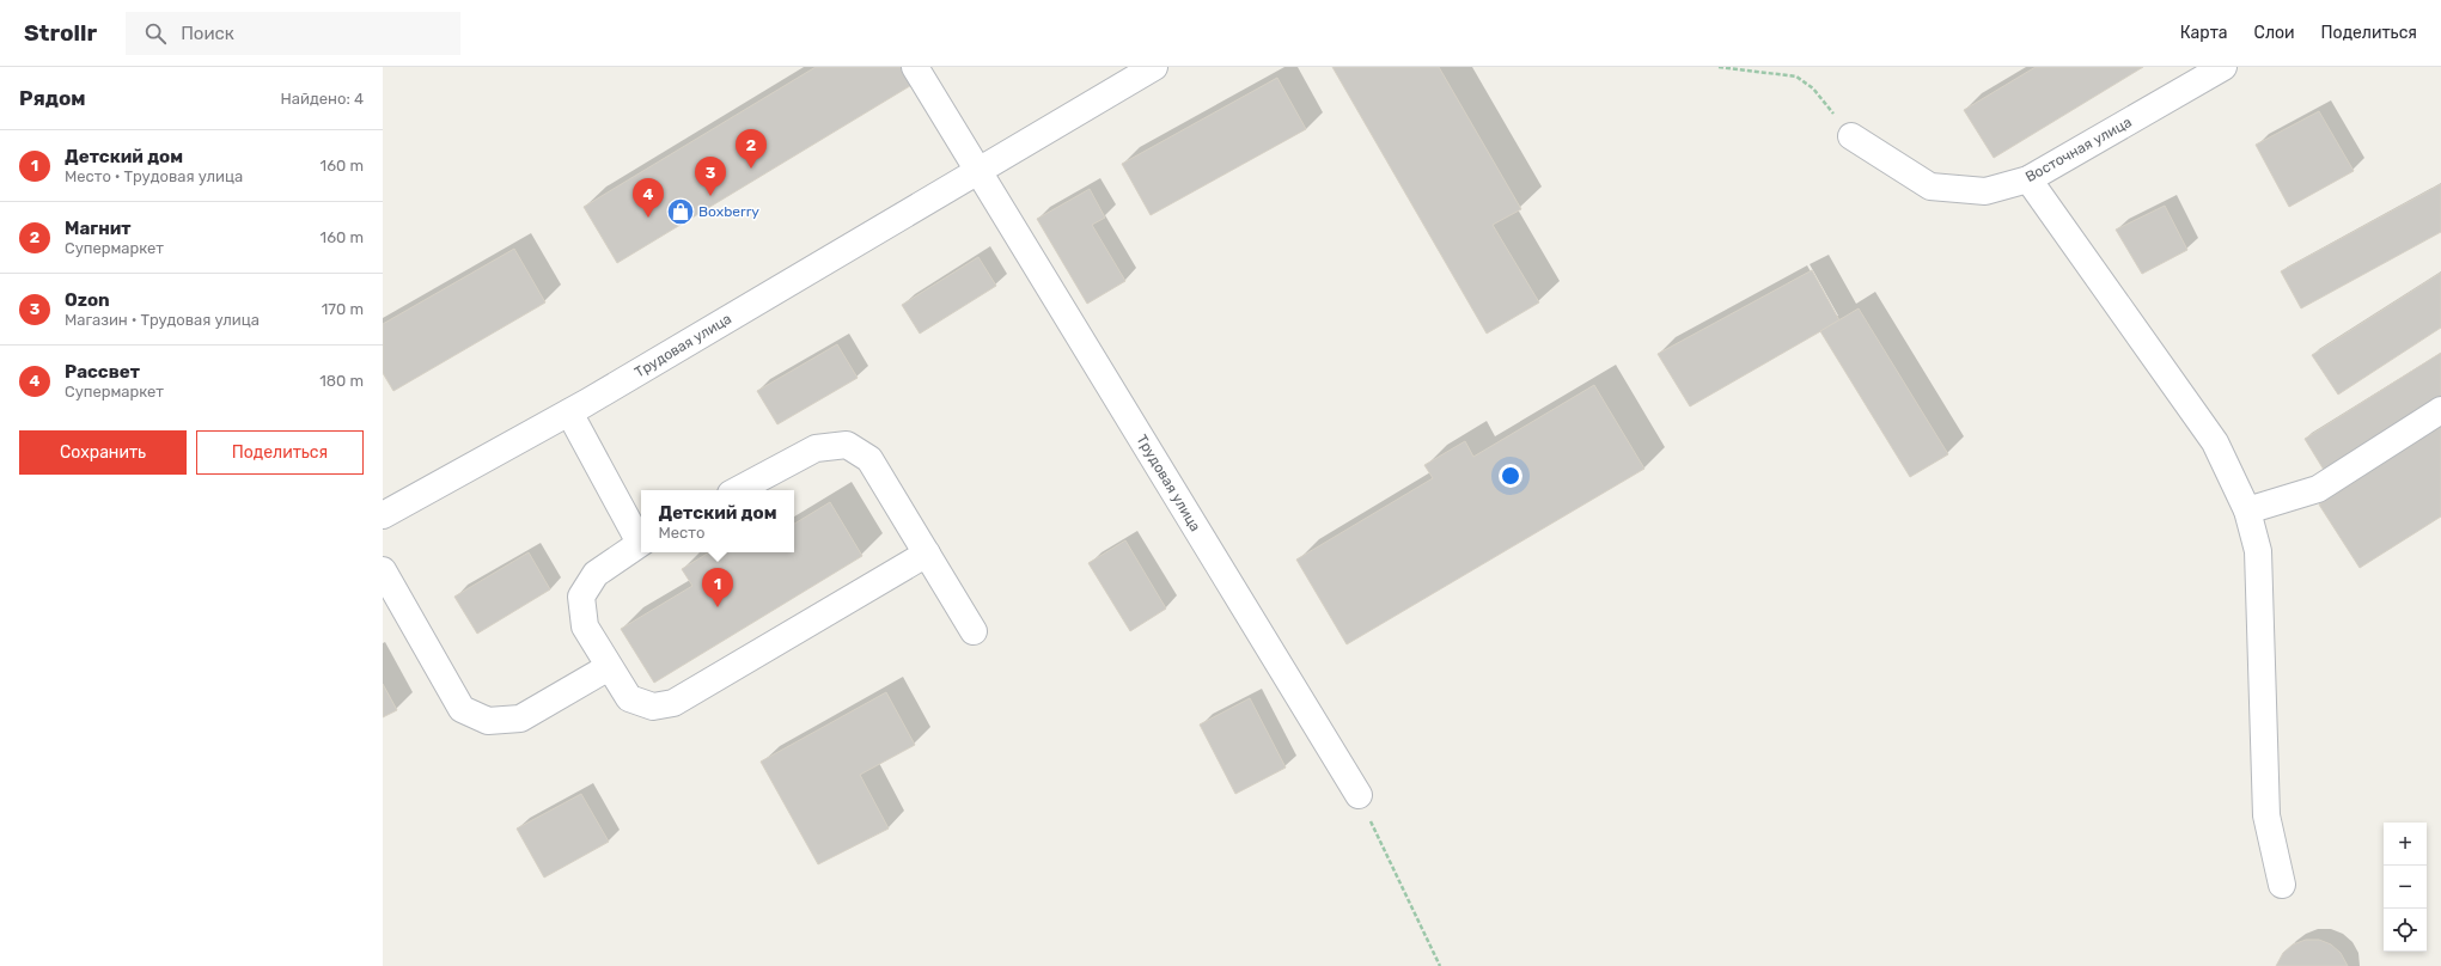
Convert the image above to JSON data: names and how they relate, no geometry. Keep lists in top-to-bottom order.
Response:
{
  "streets": {
    "street": ["Восточная улица", "Трудовая улица"]
  },
  "places": {
    "shop": ["Boxberry"]
  },
  "page": {
    "header": "Strollr",
    "search": "Поиск",
    "nav": ["Карта", "Слои", "Поделиться"],
    "heading": ["Рядом", "Найдено: 4"],
    "list": [
      {
        "mark": "1",
        "name": "Детский дом",
        "note": "Место · Трудовая улица",
        "value": "160 m"
      },
      {
        "mark": "2",
        "name": "Магнит",
        "note": "Супермаркет",
        "value": "160 m"
      },
      {
        "mark": "3",
        "name": "Ozon",
        "note": "Магазин · Трудовая улица",
        "value": "170 m"
      },
      {
        "mark": "4",
        "name": "Рассвет",
        "note": "Супермаркет",
        "value": "180 m"
      }
    ],
    "pins": [
      "2",
      "3",
      "4",
      "1"
    ],
    "buttons": ["Сохранить", "Поделиться"],
    "popup": ["Детский дом", "Место"],
    "map_buttons": ["+", "−"]
  }
}
